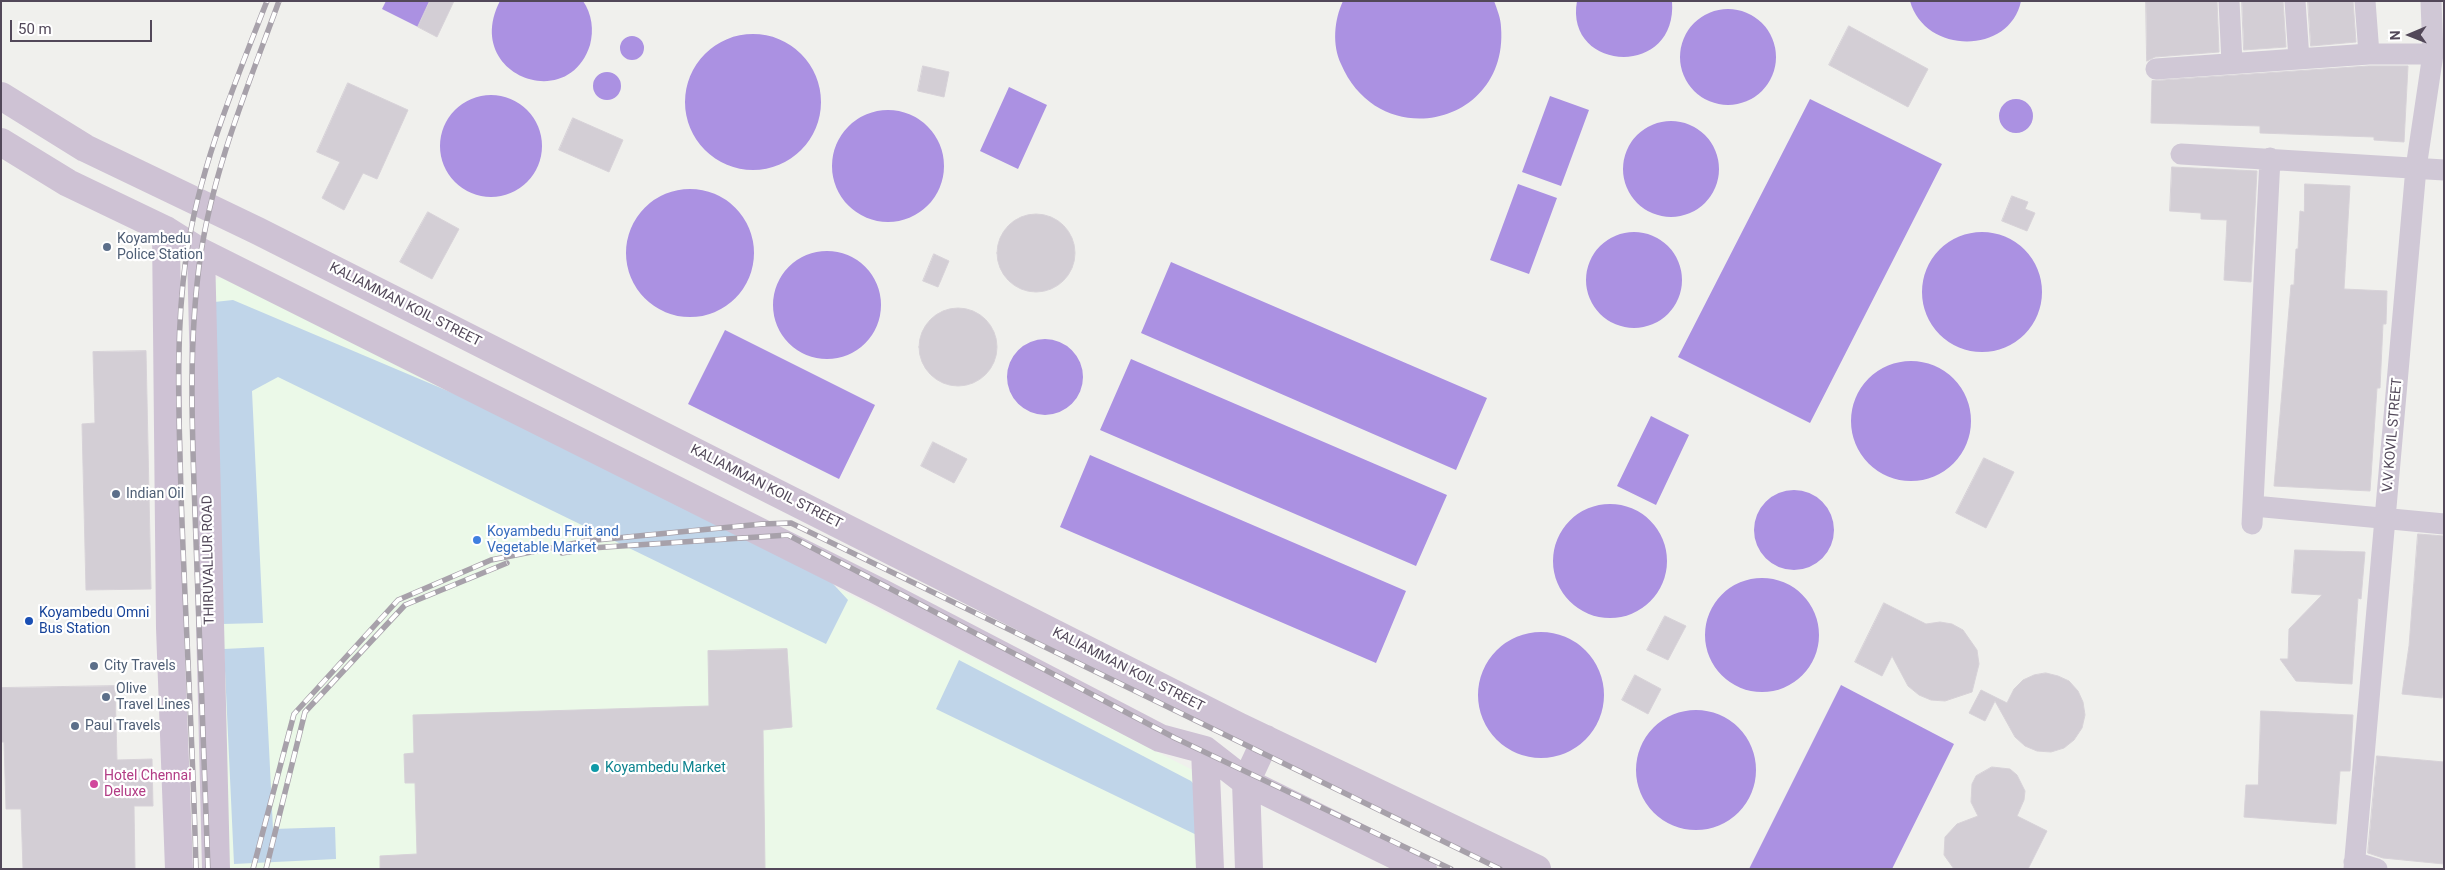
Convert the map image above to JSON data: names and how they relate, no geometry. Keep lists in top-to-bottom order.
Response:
{
  "streets": {
    "main road": ["KALIAMMAN KOIL STREET", "THIRUVALLUR ROAD"],
    "street": ["V.V KOVIL STREET"]
  },
  "places": [
    "Koyambedu Police Station",
    "Indian Oil",
    "Koyambedu Fruit and Vegetable Market",
    "Koyambedu Omni Bus Station",
    "City Travels",
    "Olive Travel Lines",
    "Paul Travels",
    "Koyambedu Market",
    "Hotel Chennai Deluxe"
  ],
  "scale_bar": "50 m",
  "north": "left"
}
